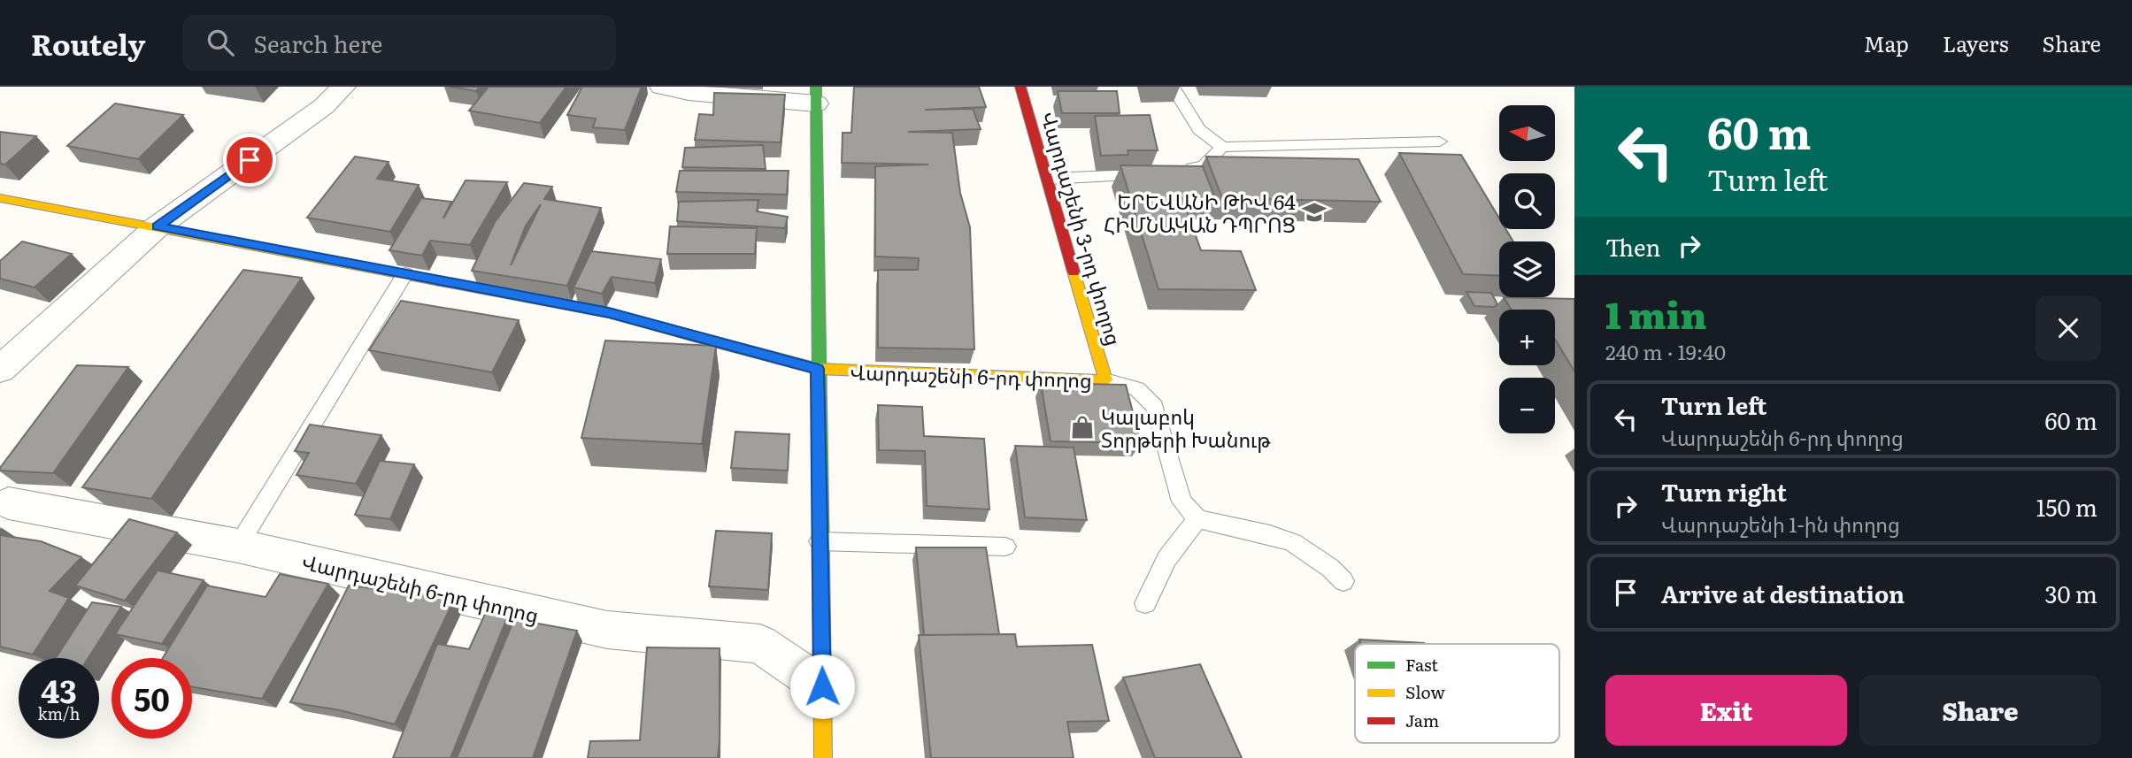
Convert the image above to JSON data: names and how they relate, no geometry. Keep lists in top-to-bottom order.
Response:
{
  "streets": {
    "street": ["Վարդաշենի 3-րդ փողոց", "Վարդաշենի 6-րդ փողոց"]
  },
  "crossings": [
    ["Վարդաշենի 3-րդ փողոց", "Վարդաշենի 6-րդ փողոց"]
  ],
  "places": {
    "school or university": ["ԵՐԵՎԱՆԻ ԹԻՎ 64 ՀԻՄՆԱԿԱՆ ԴՊՐՈՑ"],
    "shop": ["Կալաբոկ Տորթերի Խանութ"]
  },
  "legend": ["Fast", "Slow", "Jam"],
  "north": "left",
  "page": {
    "header": "Routely",
    "search": "Search here",
    "nav": ["Map", "Layers", "Share"],
    "turn": ["60 m", "Turn left"],
    "map_buttons": ["+", "−"],
    "then": "Then",
    "heading": ["1 min", "240 m · 19:40"],
    "list": [
      {
        "name": "Turn left",
        "note": "Վարդաշենի 6-րդ փողոց",
        "value": "60 m"
      },
      {
        "name": "Turn right",
        "note": "Վարդաշենի 1-ին փողոց",
        "value": "150 m"
      },
      {
        "name": "Arrive at destination",
        "value": "30 m"
      }
    ],
    "speed": "43 km/h",
    "limit": "50",
    "buttons": ["Exit", "Share"]
  }
}
